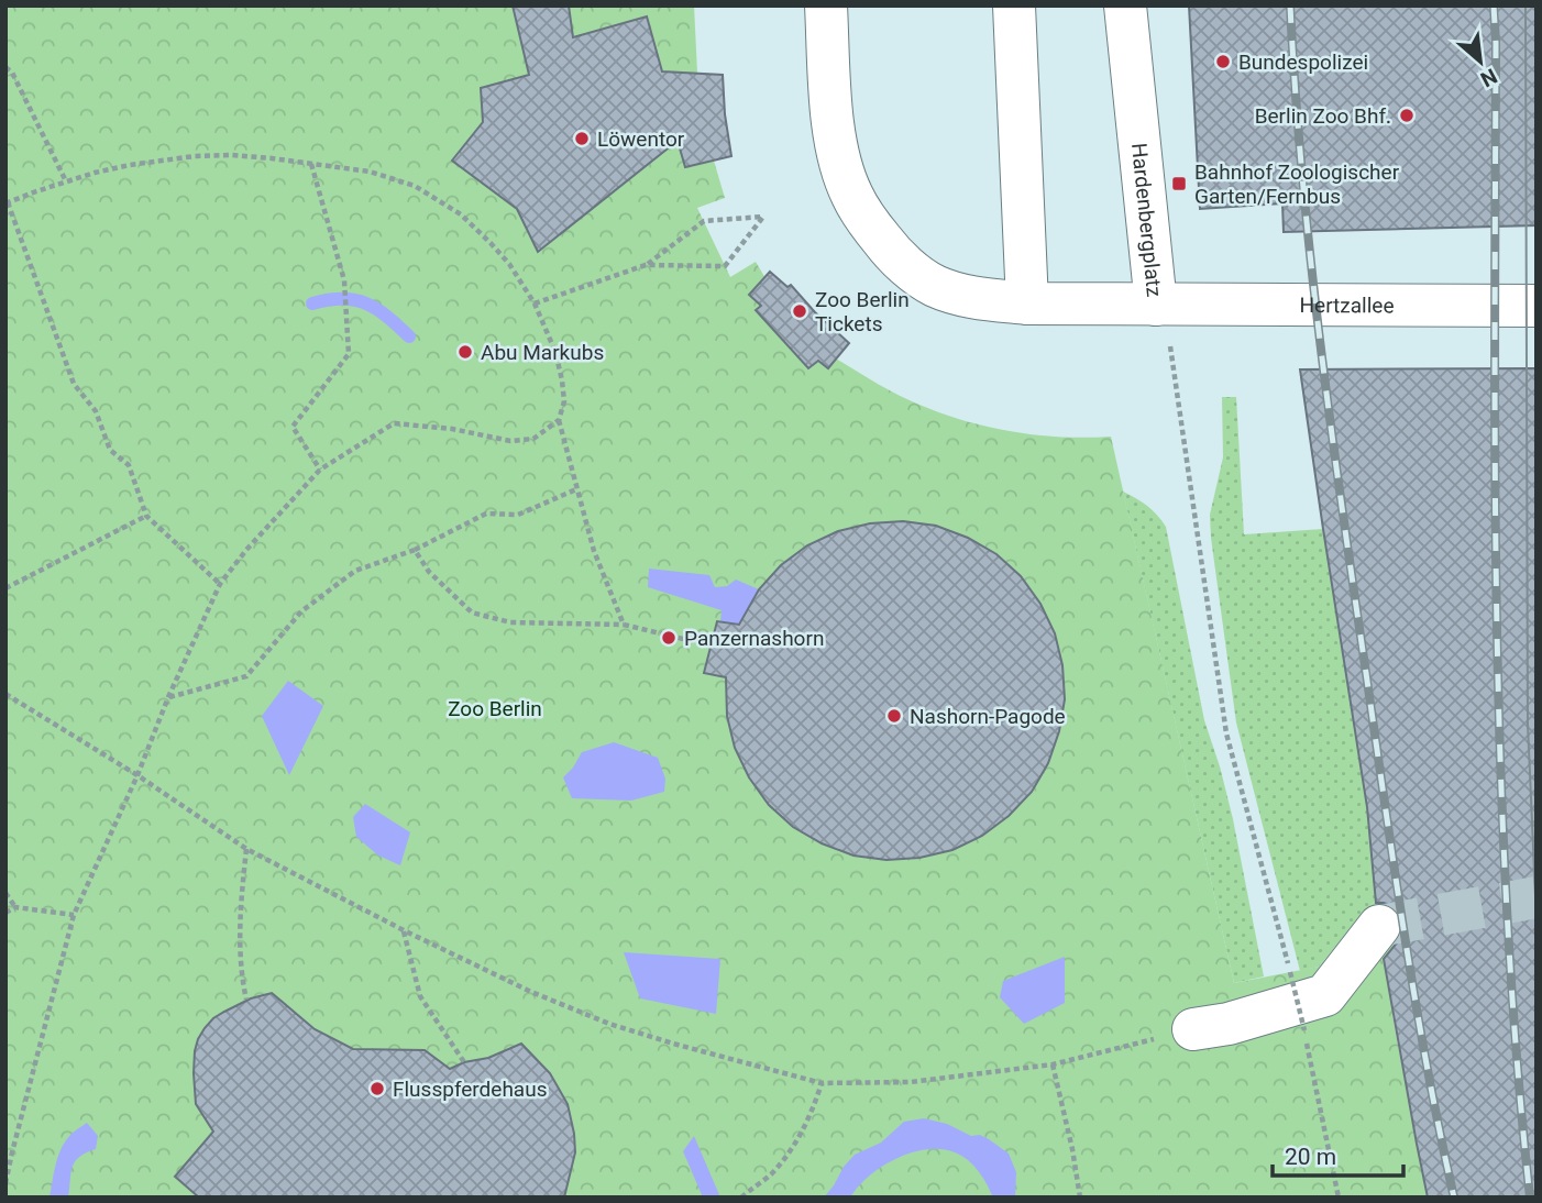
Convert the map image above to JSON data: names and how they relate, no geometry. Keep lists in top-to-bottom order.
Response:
{
  "streets": {
    "street": ["Hardenbergplatz", "Hertzallee"]
  },
  "crossings": [
    ["Hardenbergplatz", "Hertzallee"]
  ],
  "parks": ["Zoo Berlin"],
  "places": {
    "other": [
      "Bundespolizei",
      "Berlin Zoo Bhf.",
      "Löwentor",
      "Zoo Berlin Tickets",
      "Abu Markubs",
      "Panzernashorn",
      "Nashorn-Pagode",
      "Flusspferdehaus"
    ],
    "transit": ["Bahnhof Zoologischer Garten/Fernbus"]
  },
  "scale_bar": "20 m",
  "north": "bottom right"
}
